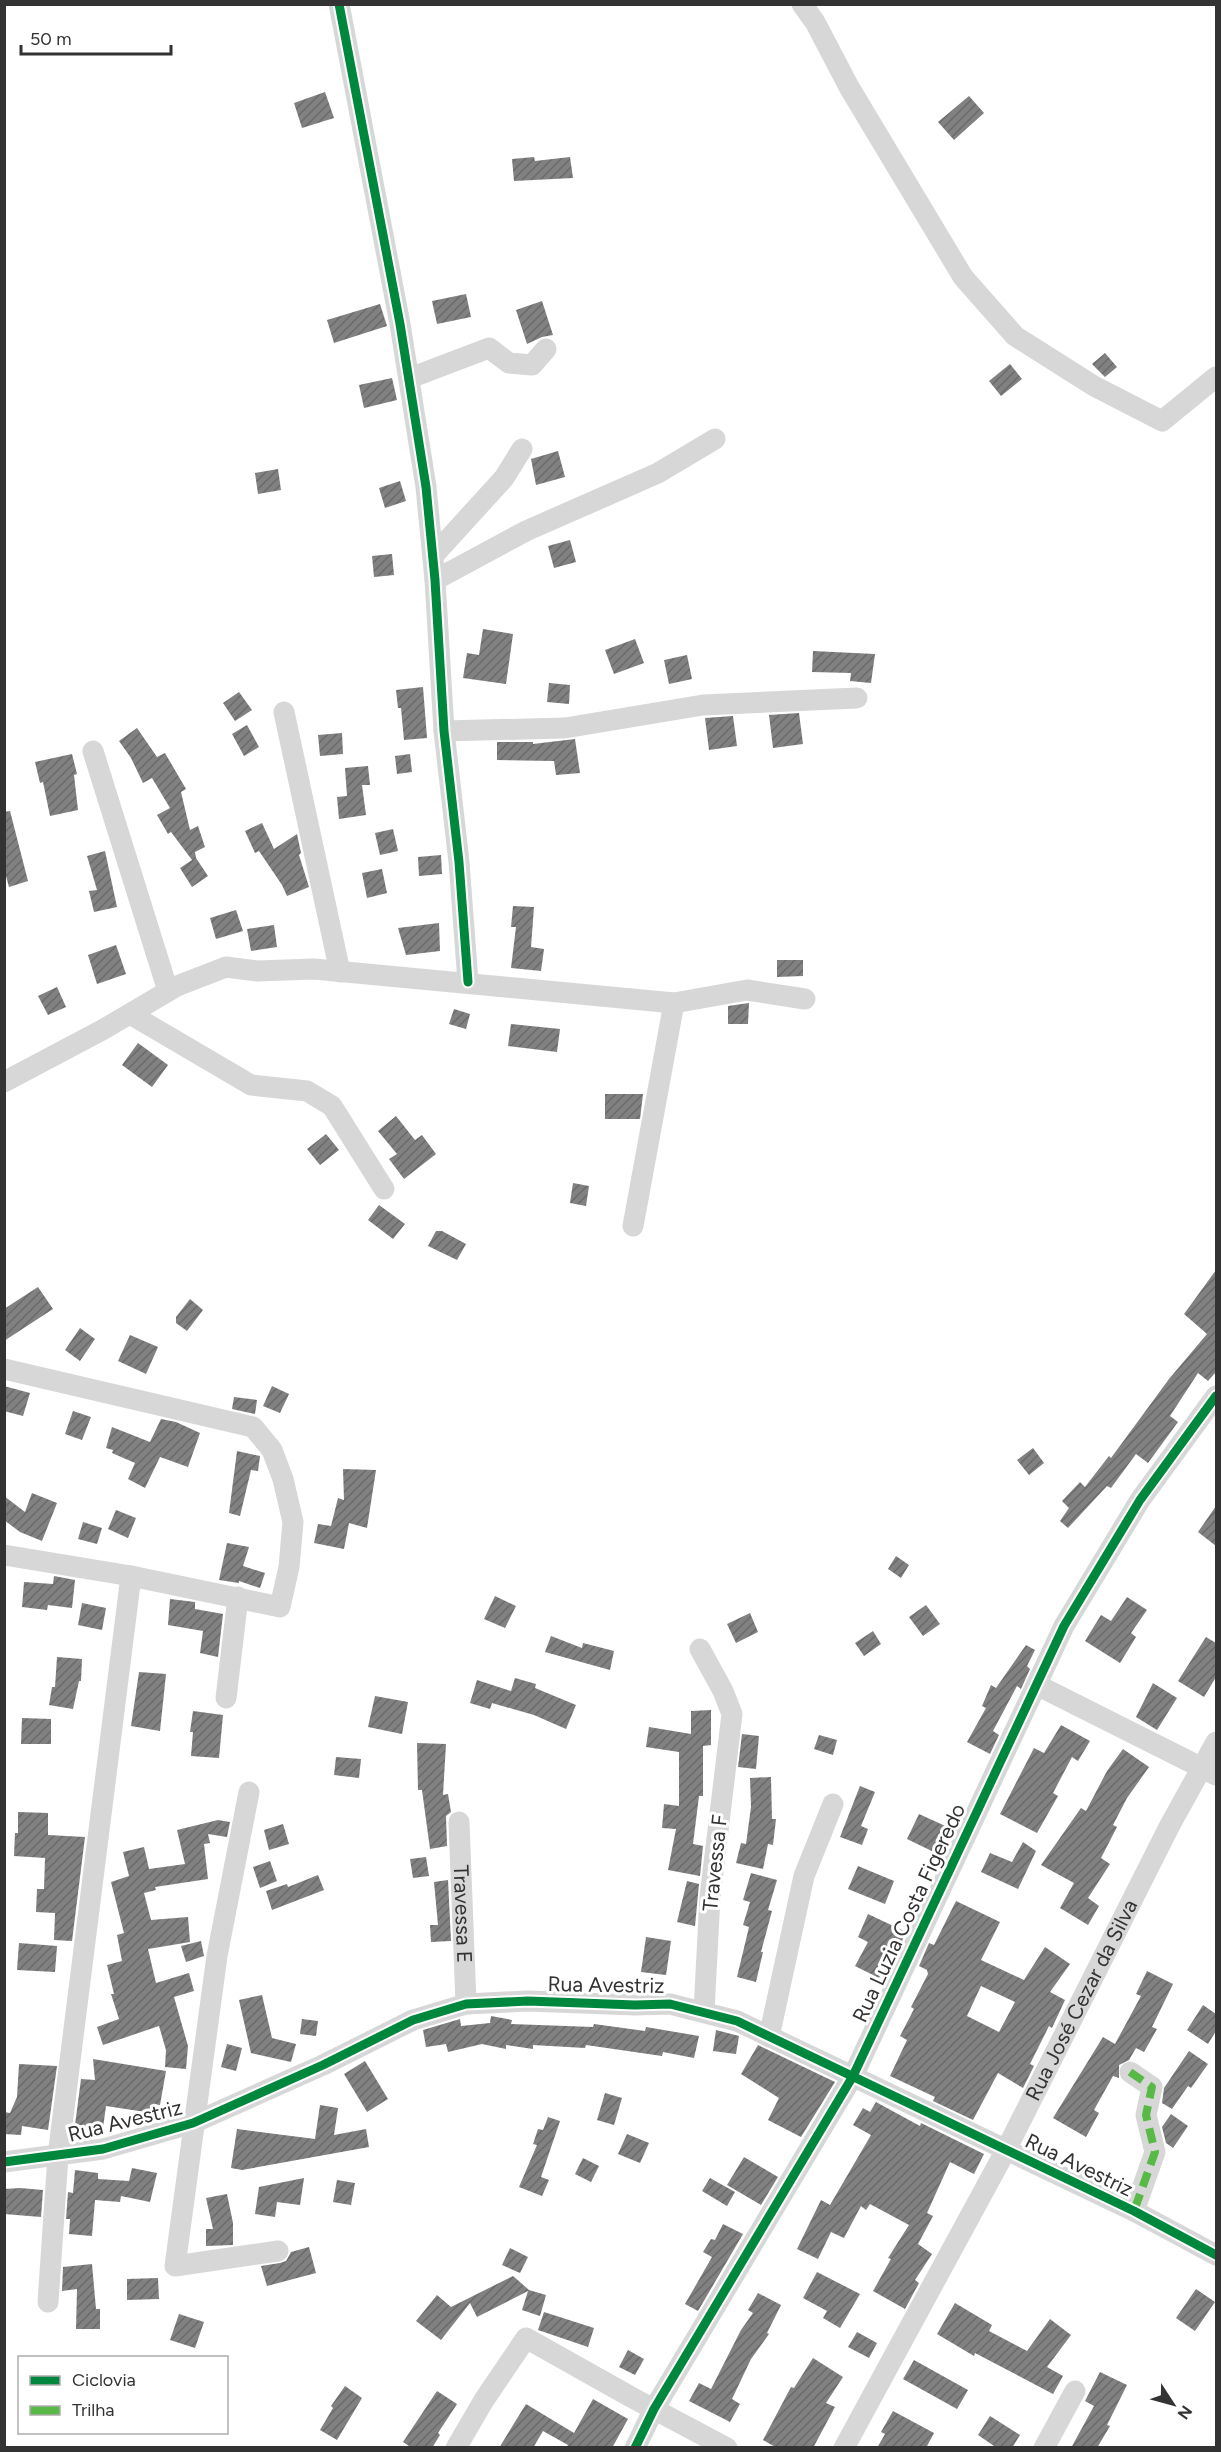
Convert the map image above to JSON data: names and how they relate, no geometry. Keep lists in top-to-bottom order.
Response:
{
  "streets": {
    "street": [
      "Travessa F",
      "Travessa E",
      "Rua Luzia Costa Figeredo",
      "Rua Avestriz",
      "Rua José Cezar da Silva"
    ]
  },
  "crossings": [
    ["Travessa F", "Rua Avestriz"],
    ["Travessa E", "Rua Avestriz"],
    ["Rua Luzia Costa Figeredo", "Rua Avestriz"],
    ["Rua Avestriz", "Rua José Cezar da Silva"]
  ],
  "legend": ["Ciclovia", "Trilha"],
  "scale_bar": "50 m",
  "north": "bottom right"
}
